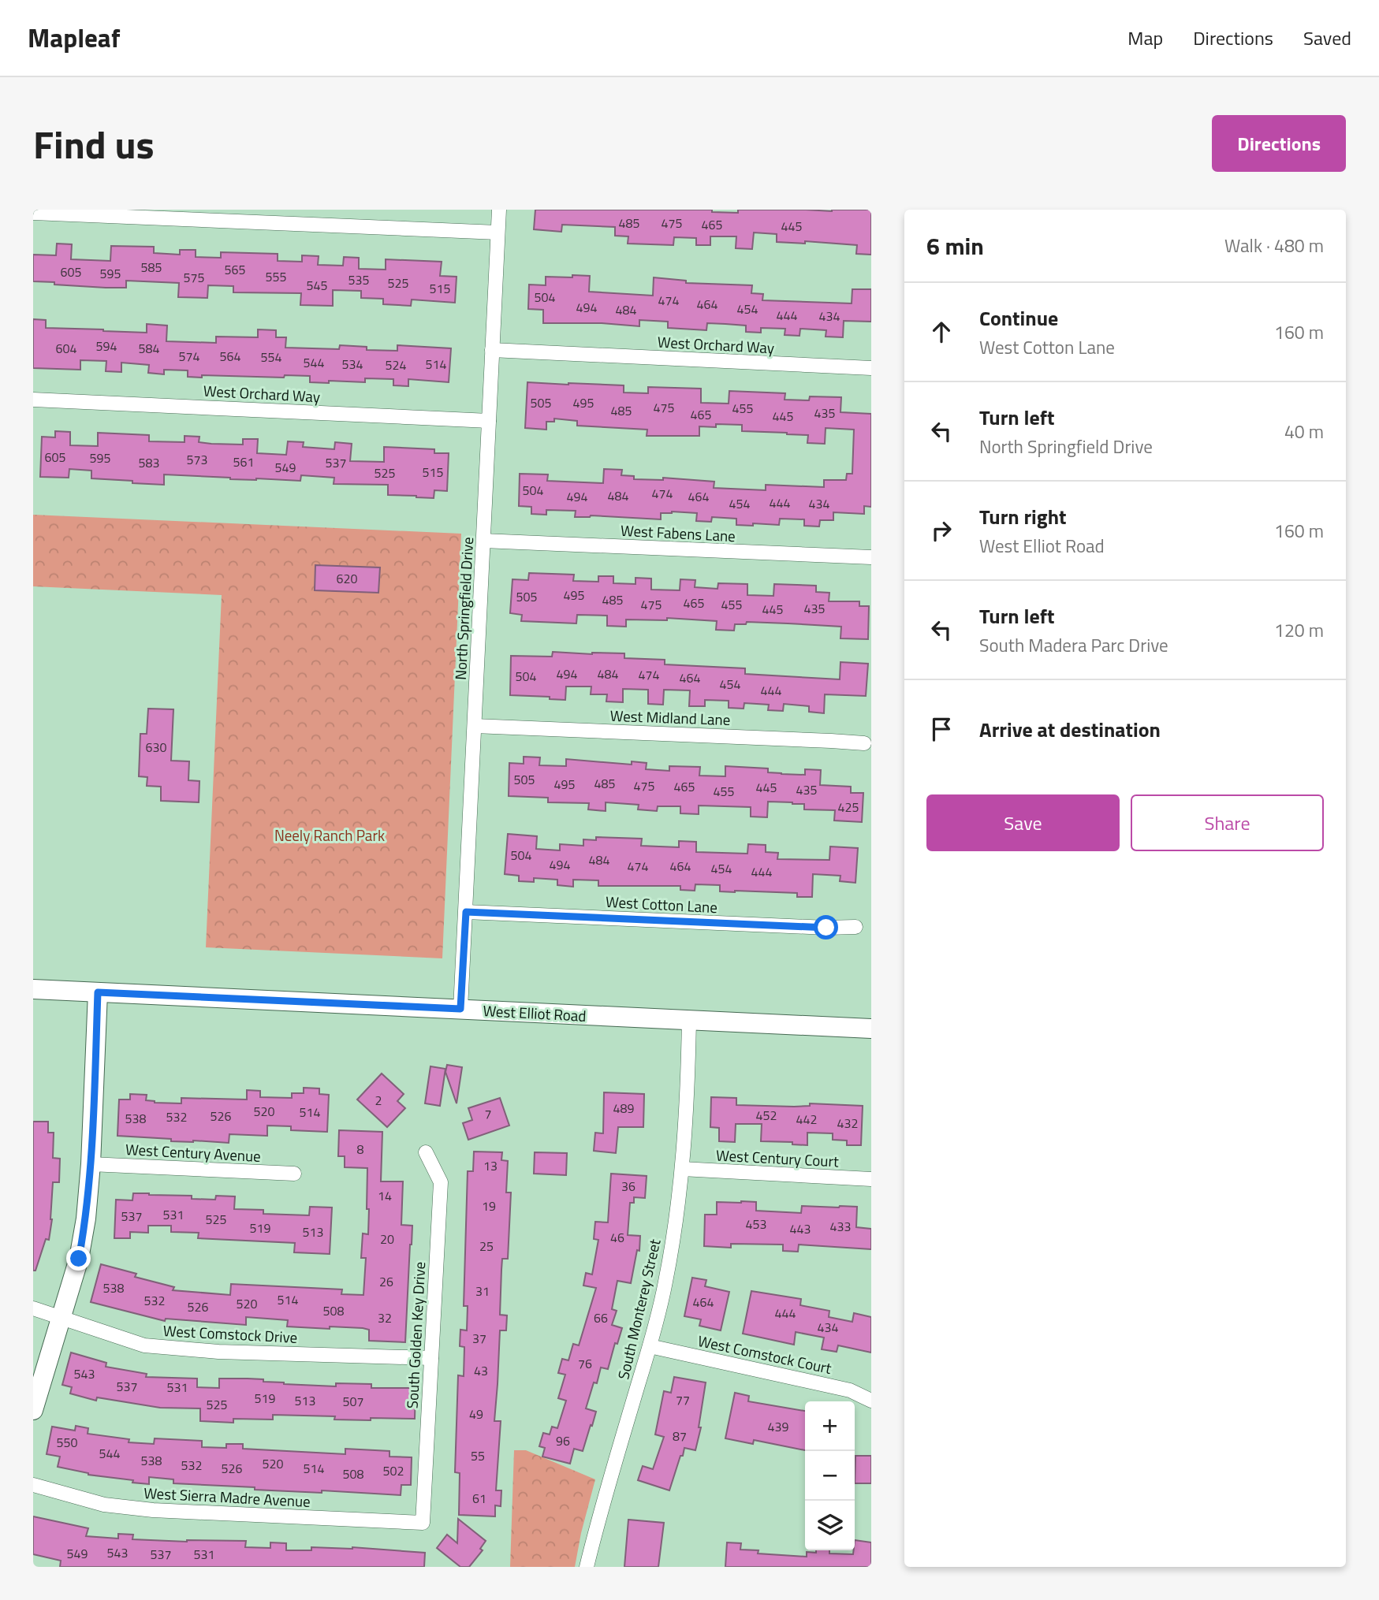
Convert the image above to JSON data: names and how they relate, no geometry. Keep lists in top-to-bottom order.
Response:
{
  "streets": {
    "main road": ["West Elliot Road"],
    "street": [
      "West Orchard Way",
      "West Fabens Lane",
      "North Springfield Drive",
      "West Midland Lane",
      "West Cotton Lane",
      "West Century Avenue",
      "West Century Court",
      "South Monterey Street",
      "West Comstock Drive",
      "South Golden Key Drive",
      "West Comstock Court",
      "West Sierra Madre Avenue"
    ]
  },
  "crossings": [
    ["West Orchard Way", "North Springfield Drive"],
    ["West Fabens Lane", "North Springfield Drive"],
    ["North Springfield Drive", "West Midland Lane"],
    ["North Springfield Drive", "West Cotton Lane"],
    ["North Springfield Drive", "West Elliot Road"],
    ["West Elliot Road", "South Monterey Street"],
    ["West Century Court", "South Monterey Street"],
    ["South Monterey Street", "West Comstock Court"],
    ["West Comstock Drive", "South Golden Key Drive"],
    ["South Golden Key Drive", "West Sierra Madre Avenue"]
  ],
  "parks": ["Neely Ranch Park"],
  "house_numbers": [
    "485",
    "475",
    "465",
    "445",
    "585",
    "565",
    "605",
    "595",
    "555",
    "575",
    "535",
    "525",
    "545",
    "515",
    "504",
    "474",
    "464",
    "494",
    "454",
    "484",
    "444",
    "434",
    "594",
    "604",
    "584",
    "574",
    "564",
    "554",
    "544",
    "534",
    "514",
    "524",
    "505",
    "495",
    "475",
    "455",
    "485",
    "435",
    "465",
    "445",
    "605",
    "595",
    "573",
    "561",
    "583",
    "537",
    "549",
    "515",
    "525",
    "504",
    "474",
    "484",
    "494",
    "464",
    "444",
    "454",
    "434",
    "620",
    "495",
    "505",
    "485",
    "465",
    "475",
    "455",
    "435",
    "445",
    "494",
    "484",
    "474",
    "504",
    "464",
    "454",
    "444",
    "630",
    "505",
    "485",
    "495",
    "475",
    "465",
    "445",
    "435",
    "455",
    "425",
    "504",
    "484",
    "494",
    "474",
    "464",
    "454",
    "444",
    "2",
    "489",
    "520",
    "514",
    "7",
    "452",
    "526",
    "532",
    "538",
    "442",
    "432",
    "8",
    "13",
    "36",
    "14",
    "19",
    "531",
    "537",
    "525",
    "453",
    "433",
    "519",
    "443",
    "513",
    "46",
    "20",
    "25",
    "26",
    "538",
    "31",
    "514",
    "532",
    "464",
    "520",
    "526",
    "508",
    "444",
    "32",
    "66",
    "434",
    "37",
    "76",
    "43",
    "543",
    "537",
    "531",
    "519",
    "77",
    "513",
    "507",
    "525",
    "49",
    "439",
    "87",
    "96",
    "550",
    "544",
    "55",
    "538",
    "520",
    "532",
    "526",
    "514",
    "502",
    "508",
    "61",
    "543",
    "549",
    "537",
    "531"
  ],
  "page": {
    "header": "Mapleaf",
    "nav": ["Map", "Directions", "Saved"],
    "title": "Find us",
    "buttons": [
      "Directions",
      ["Save", "Share"]
    ],
    "heading": ["6 min", "Walk · 480 m"],
    "list": [
      ["Continue", "West Cotton Lane", "160 m"],
      ["Turn left", "North Springfield Drive", "40 m"],
      ["Turn right", "West Elliot Road", "160 m"],
      ["Turn left", "South Madera Parc Drive", "120 m"],
      "Arrive at destination"
    ],
    "map_buttons": ["+", "−"]
  }
}
